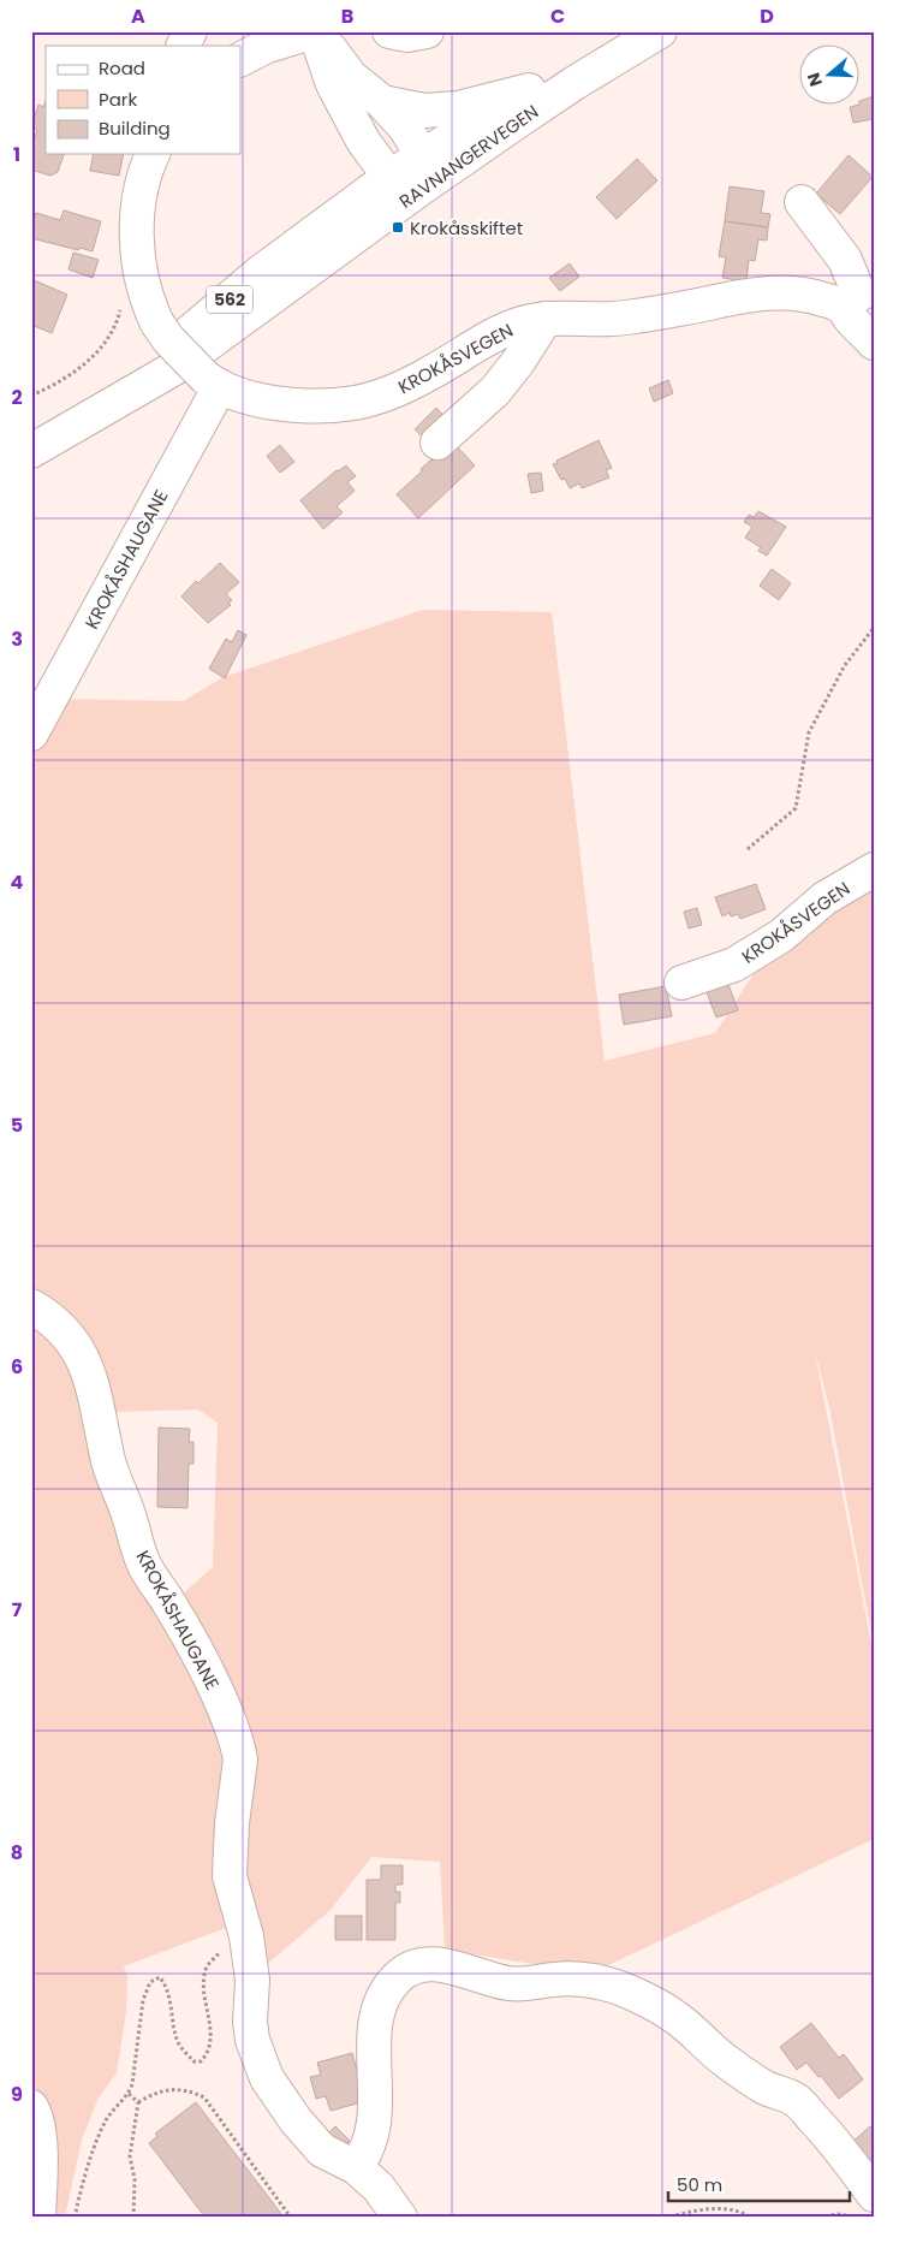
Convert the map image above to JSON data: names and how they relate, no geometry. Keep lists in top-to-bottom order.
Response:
{
  "streets": {
    "street": [
      "RAVNANGERVEGEN",
      "562",
      "KROKÅSVEGEN",
      "KROKÅSHAUGANE"
    ]
  },
  "crossings": [
    ["KROKÅSVEGEN", "KROKÅSHAUGANE"]
  ],
  "places": {
    "transit": ["Krokåsskiftet"]
  },
  "legend": ["Road", "Park", "Building"],
  "scale_bar": "50 m",
  "north": "left",
  "grid": {
    "columns": [
      "A",
      "B",
      "C",
      "D"
    ],
    "rows": [
      "1",
      "2",
      "3",
      "4",
      "5",
      "6",
      "7",
      "8",
      "9"
    ]
  }
}
